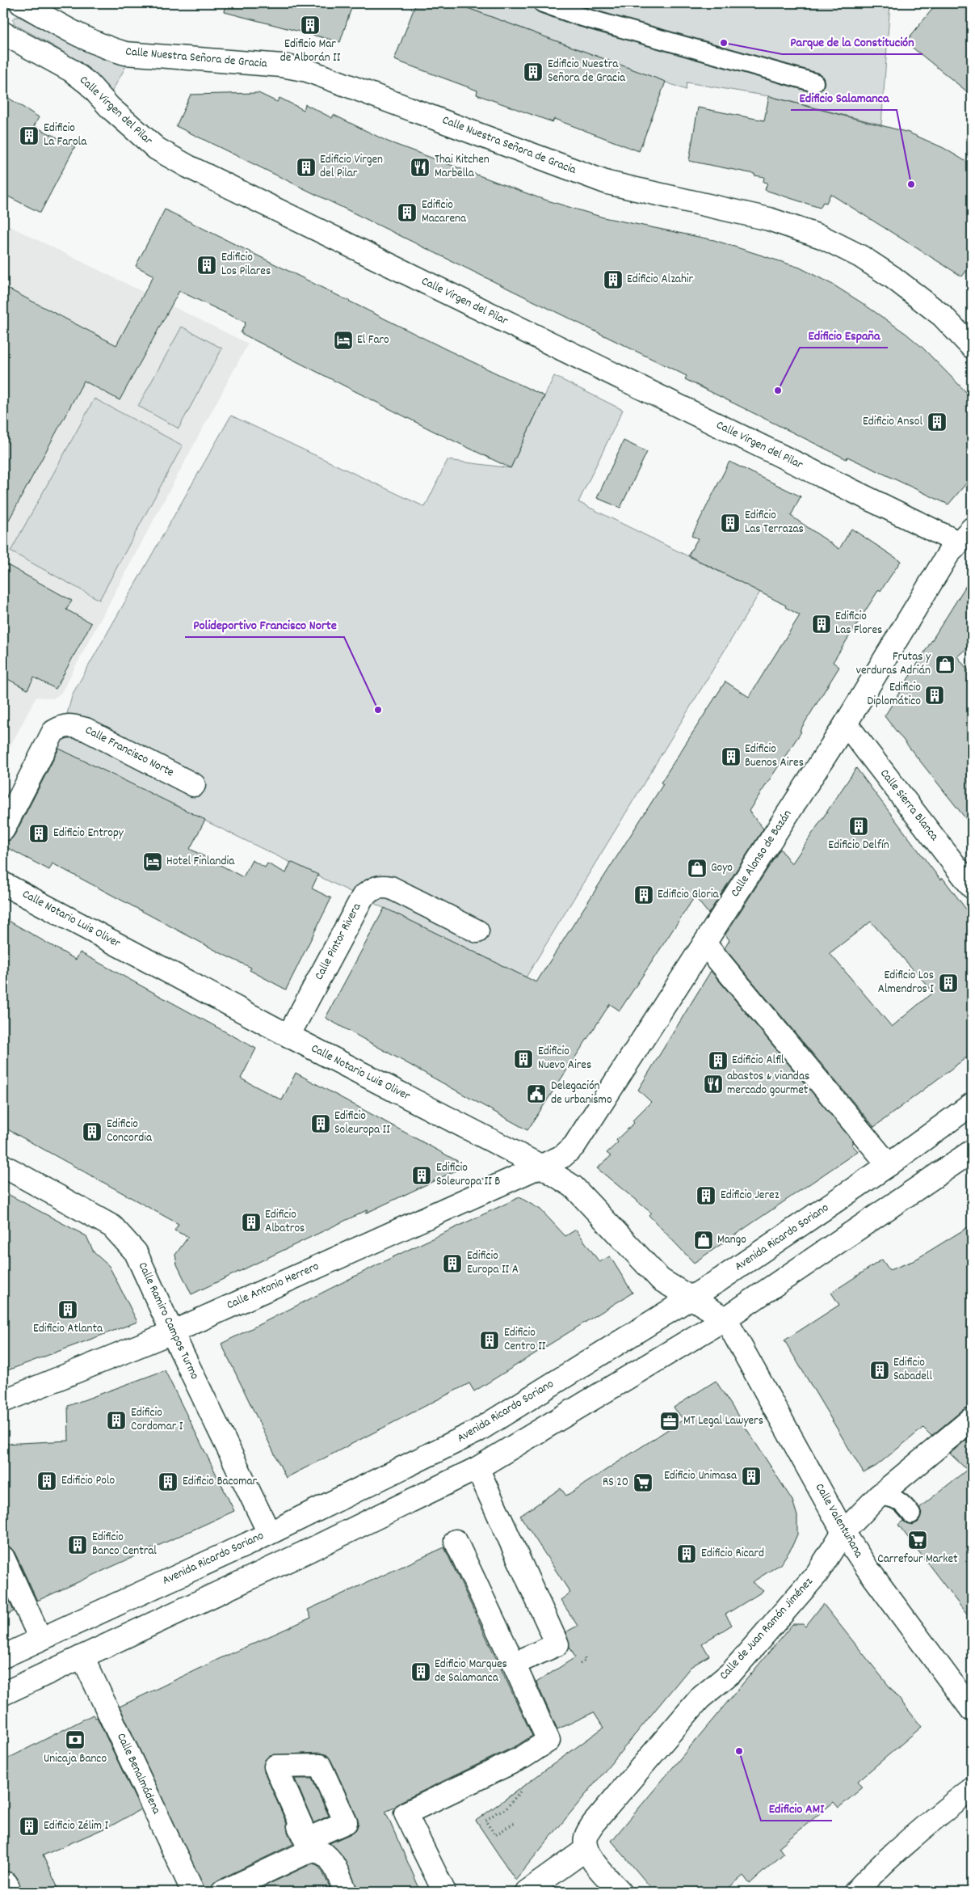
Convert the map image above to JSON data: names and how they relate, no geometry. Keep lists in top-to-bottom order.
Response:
{
  "streets": {
    "street": [
      "Calle Nuestra Señora de Gracia",
      "Calle Virgen del Pilar",
      "Calle Francisco Norte",
      "Calle Sierra Blanca",
      "Calle Alonso de Bazán",
      "Calle Notario Luis Oliver",
      "Calle Pintor Rivera",
      "Avenida Ricardo Soriano",
      "Calle Antonio Herrero",
      "Calle Ramiro Campos Turmo",
      "Calle Valentuñana",
      "Calle de Juan Ramón Jiménez",
      "Calle Benalmádena"
    ]
  },
  "crossings": [
    ["Calle Virgen del Pilar", "Calle Alonso de Bazán"],
    ["Calle Sierra Blanca", "Calle Alonso de Bazán"],
    ["Calle Alonso de Bazán", "Calle Notario Luis Oliver"],
    ["Calle Alonso de Bazán", "Calle Antonio Herrero"],
    ["Calle Notario Luis Oliver", "Calle Pintor Rivera"],
    ["Calle Notario Luis Oliver", "Avenida Ricardo Soriano"],
    ["Calle Notario Luis Oliver", "Calle Antonio Herrero"],
    ["Calle Notario Luis Oliver", "Calle Valentuñana"],
    ["Avenida Ricardo Soriano", "Calle Ramiro Campos Turmo"],
    ["Calle Antonio Herrero", "Calle Ramiro Campos Turmo"],
    ["Calle Valentuñana", "Calle de Juan Ramón Jiménez"]
  ],
  "places": {
    "building": [
      "Edificio Mar de Alborán II",
      "Edificio Nuestra Señora de Gracia",
      "Edificio La Farola",
      "Edificio Virgen del Pilar",
      "Edificio Macarena",
      "Edificio Los Pilares",
      "Edificio Alzahir",
      "Edificio Ansol",
      "Edificio Las Terrazas",
      "Edificio Las Flores",
      "Edificio Diplomático",
      "Edificio Buenos Aires",
      "Edificio Delfín",
      "Edificio Entropy",
      "Edificio Gloria",
      "Edificio Los Almendros I",
      "Edificio Nuevo Aires",
      "Edificio Alfil",
      "Edificio Soleuropa II",
      "Edificio Concordia",
      "Edificio Soleuropa II B",
      "Edificio Jerez",
      "Edificio Albatros",
      "Edificio Europa II A",
      "Edificio Atlanta",
      "Edificio Centro II",
      "Edificio Sabadell",
      "Edificio Cordomar I",
      "Edificio Unimasa",
      "Edificio Polo",
      "Edificio Bacomar",
      "Edificio Banco Central",
      "Edificio Ricard",
      "Edificio Marques de Salamanca",
      "Edificio Zélim I"
    ],
    "other": [
      "Parque de la Constitución",
      "Edificio Salamanca",
      "Edificio España",
      "Polideportivo Francisco Norte",
      "Edificio AMI"
    ],
    "restaurant": ["Thai Kitchen Marbella", "abastos & viandas mercado gourmet"],
    "hotel": ["El Faro", "Hotel Finlandia"],
    "shop": ["Frutas y verduras Adrián", "Goyo", "Mango"],
    "public building": ["Delegación de urbanismo"],
    "office": ["MT Legal Lawyers"],
    "supermarket": ["RS 20", "Carrefour Market"],
    "bank": ["Unicaja Banco"]
  }
}
